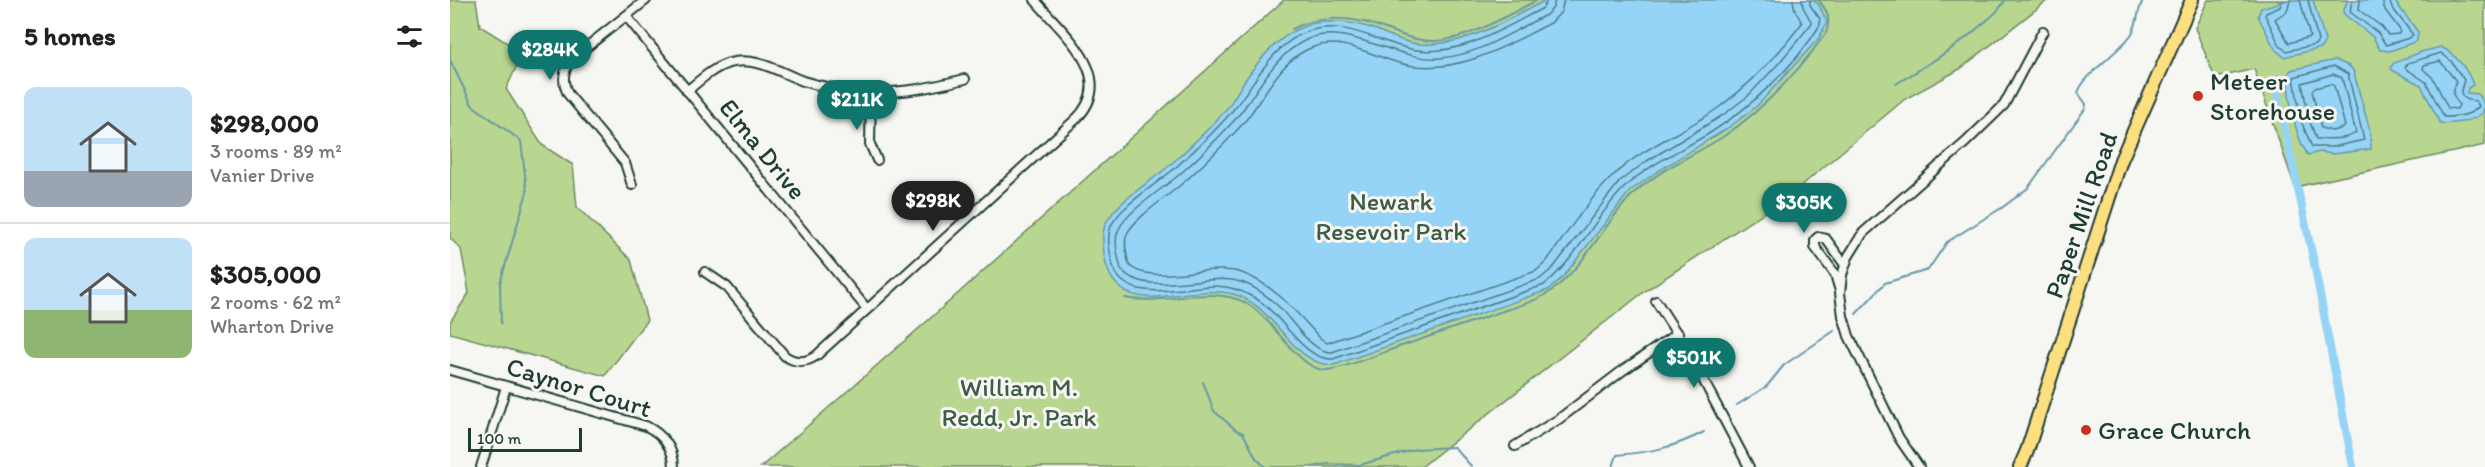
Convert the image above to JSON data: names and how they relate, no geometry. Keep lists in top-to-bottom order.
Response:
{
  "streets": {
    "main road": ["Paper Mill Road"],
    "street": ["Elma Drive", "Caynor Court"]
  },
  "parks": ["Newark Resevoir Park", "William M. Redd, Jr. Park"],
  "places": ["Meteer Storehouse", "Grace Church"],
  "scale_bar": "100 m",
  "page": {
    "heading": "5 homes",
    "price": [
      "$284K",
      "$211K",
      "$298K",
      "$305K",
      "$501K"
    ],
    "list": [
      {
        "name": "$298,000",
        "note": "3 rooms · 89 m² · Vanier Drive"
      },
      {
        "name": "$305,000",
        "note": "2 rooms · 62 m² · Wharton Drive"
      }
    ],
    "scale": "100 m"
  }
}
